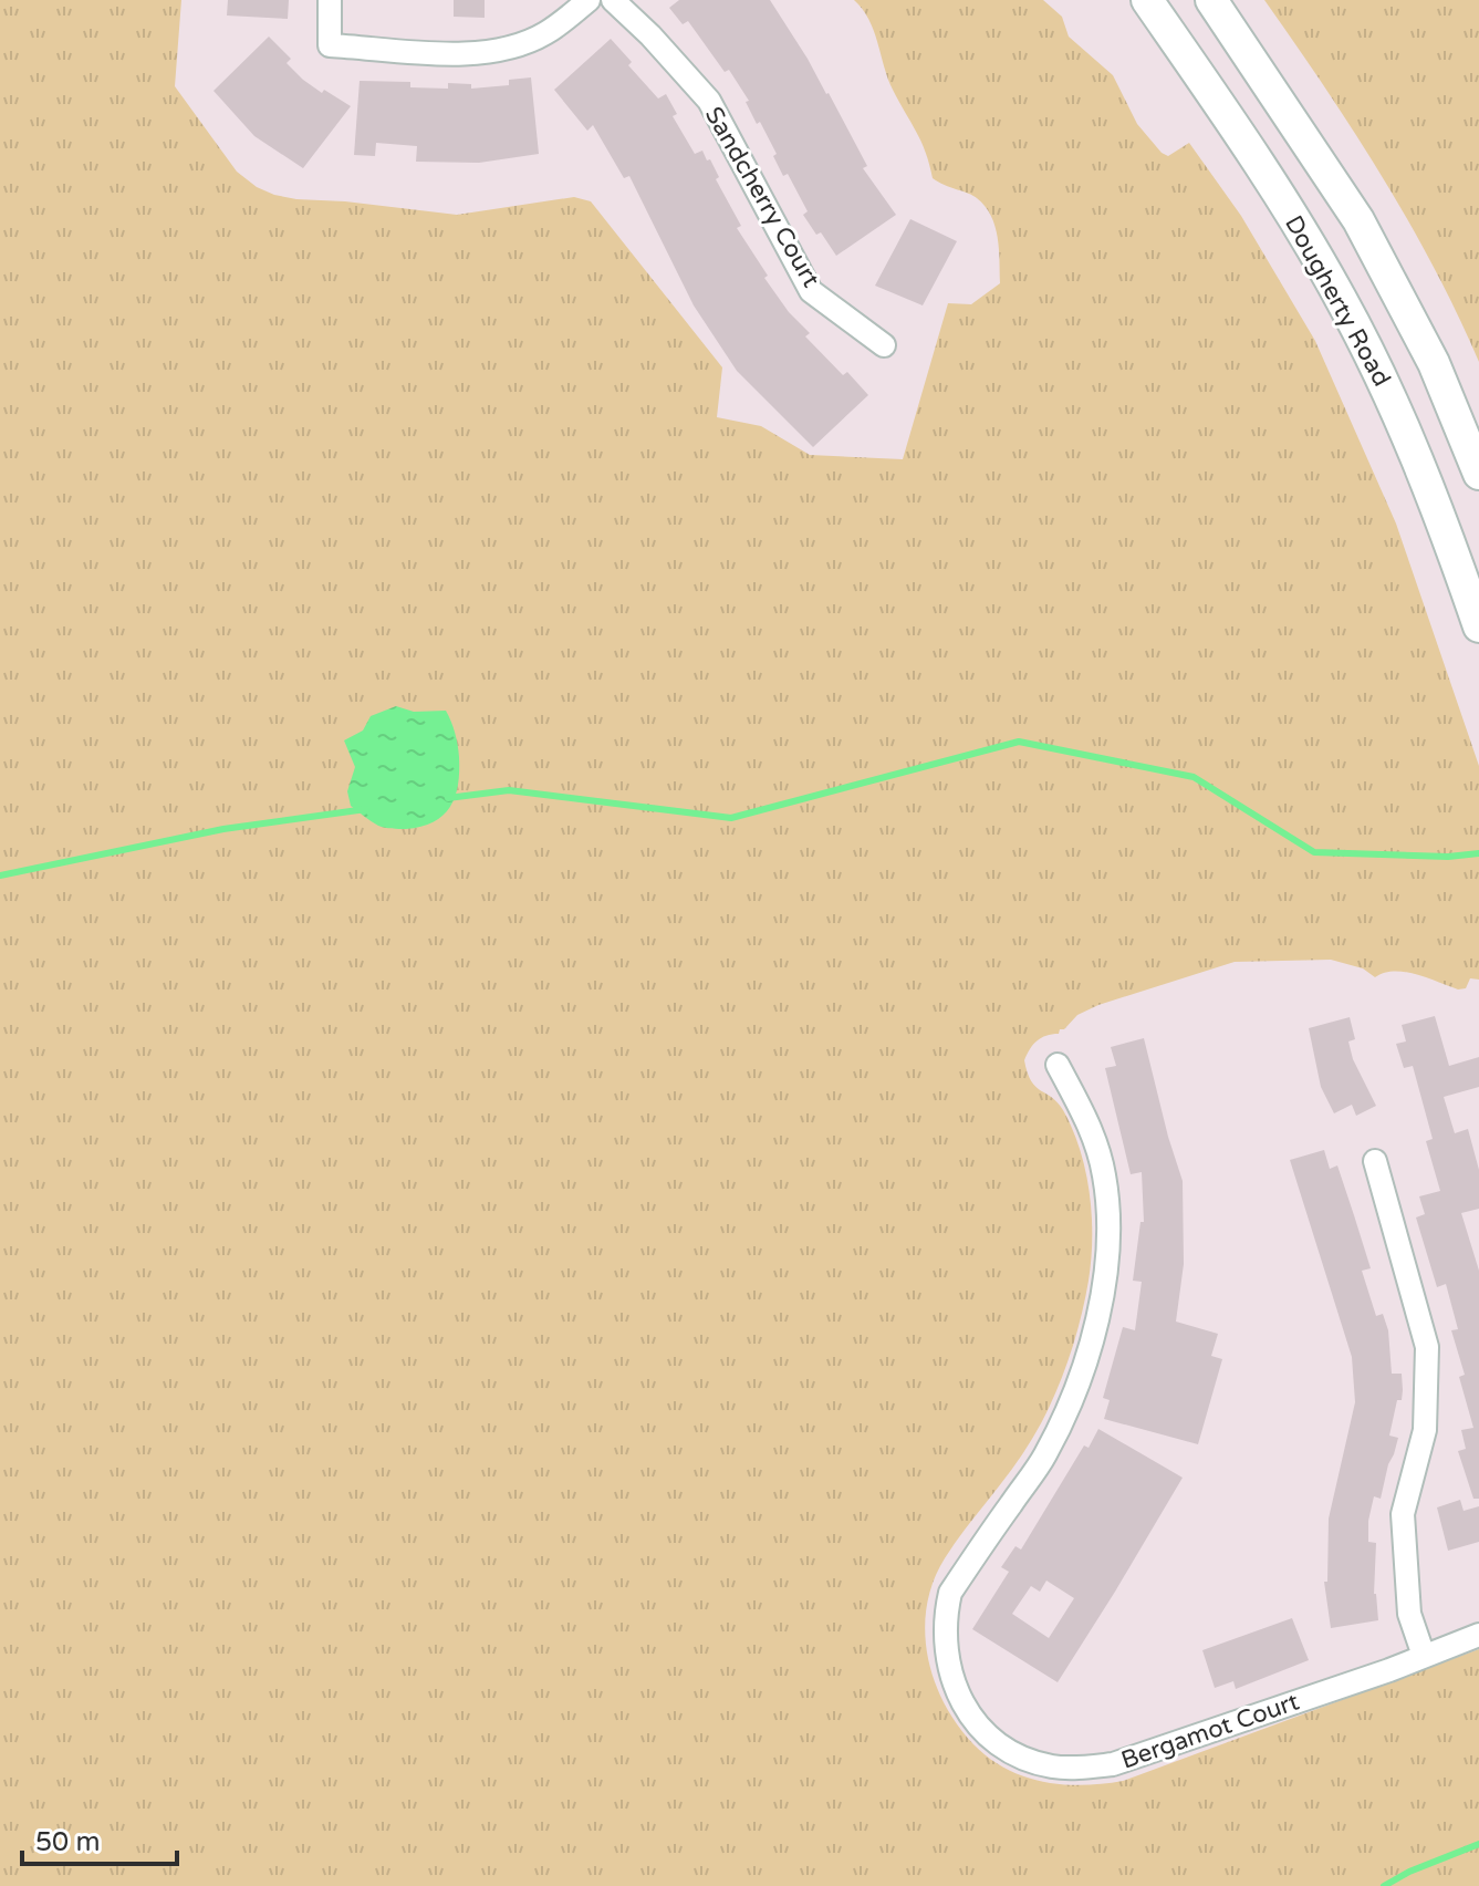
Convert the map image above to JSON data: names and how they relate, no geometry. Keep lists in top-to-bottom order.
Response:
{
  "streets": {
    "main road": ["Dougherty Road"],
    "street": ["Sandcherry Court", "Bergamot Court"]
  },
  "scale_bar": "50 m"
}
